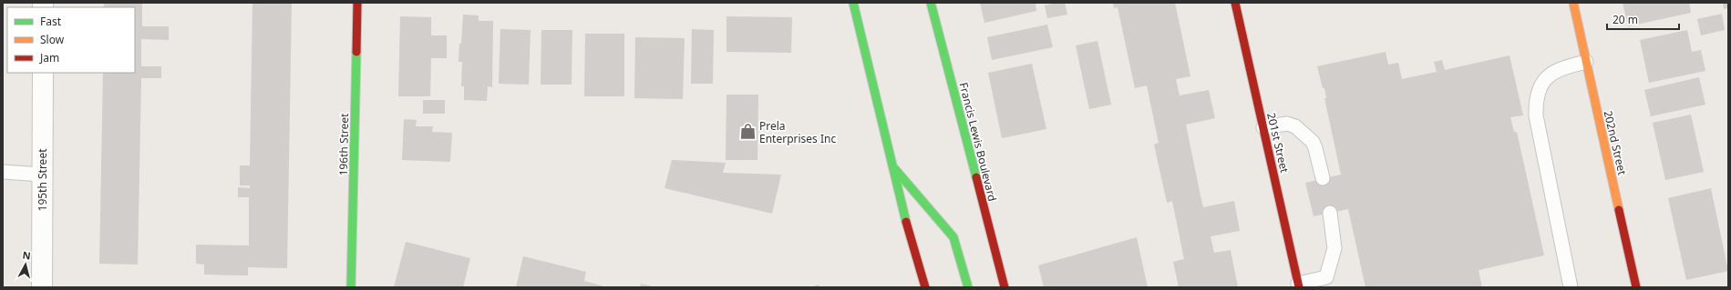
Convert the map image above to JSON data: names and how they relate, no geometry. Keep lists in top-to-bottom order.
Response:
{
  "streets": {
    "street": [
      "Francis Lewis Boulevard",
      "201st Street",
      "202nd Street",
      "196th Street",
      "195th Street"
    ]
  },
  "places": {
    "shop": ["Prela Enterprises Inc"]
  },
  "legend": ["Fast", "Slow", "Jam"],
  "scale_bar": "20 m",
  "north": "top"
}
